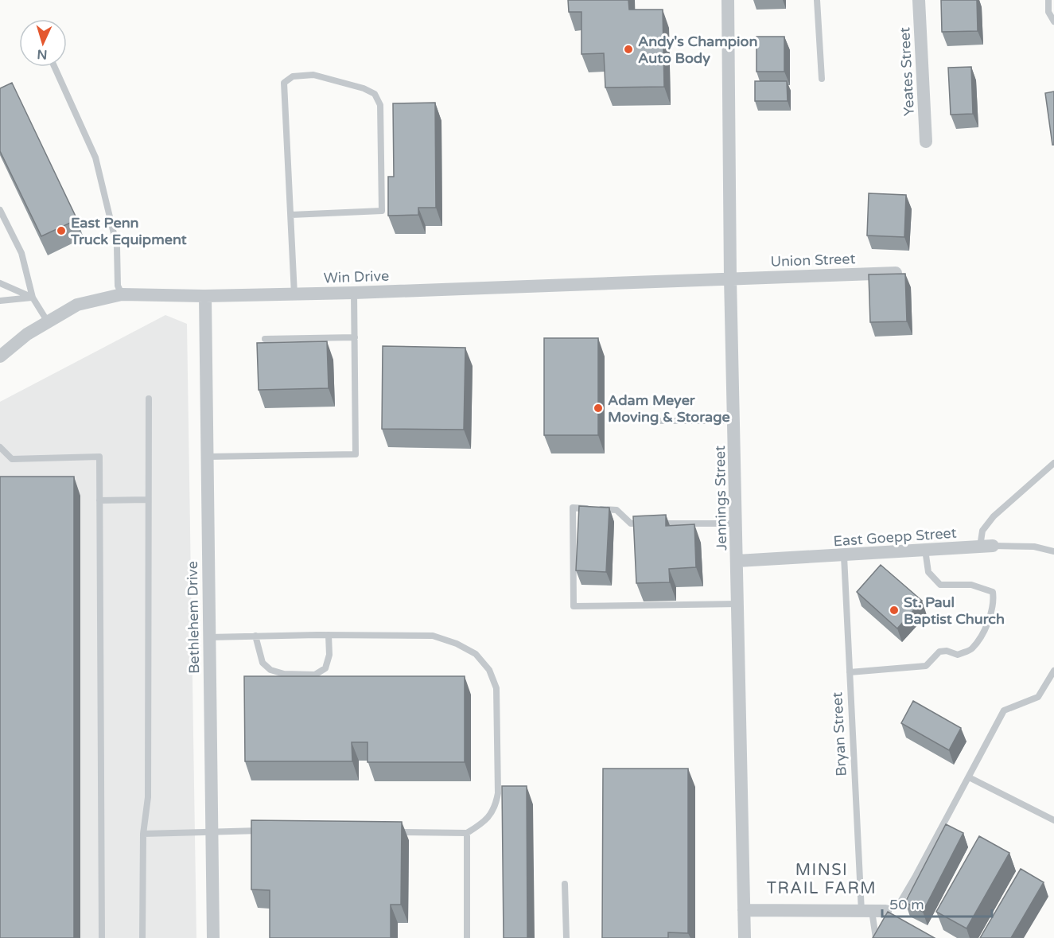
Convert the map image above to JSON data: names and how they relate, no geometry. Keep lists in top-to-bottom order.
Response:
{
  "streets": {
    "street": [
      "Yeates Street",
      "Union Street",
      "Win Drive",
      "Jennings Street",
      "East Goepp Street",
      "Bethlehem Drive"
    ],
    "lane": ["Bryan Street"]
  },
  "crossings": [
    ["Union Street", "Win Drive"],
    ["Union Street", "Jennings Street"],
    ["Win Drive", "Jennings Street"],
    ["Win Drive", "Bethlehem Drive"],
    ["Jennings Street", "East Goepp Street"],
    ["East Goepp Street", "Bryan Street"]
  ],
  "districts": ["MINSI TRAIL FARM"],
  "places": [
    "Andy's Champion Auto Body",
    "East Penn Truck Equipment",
    "Adam Meyer Moving & Storage",
    "St. Paul Baptist Church"
  ],
  "scale_bar": "50 m",
  "north": "bottom"
}
